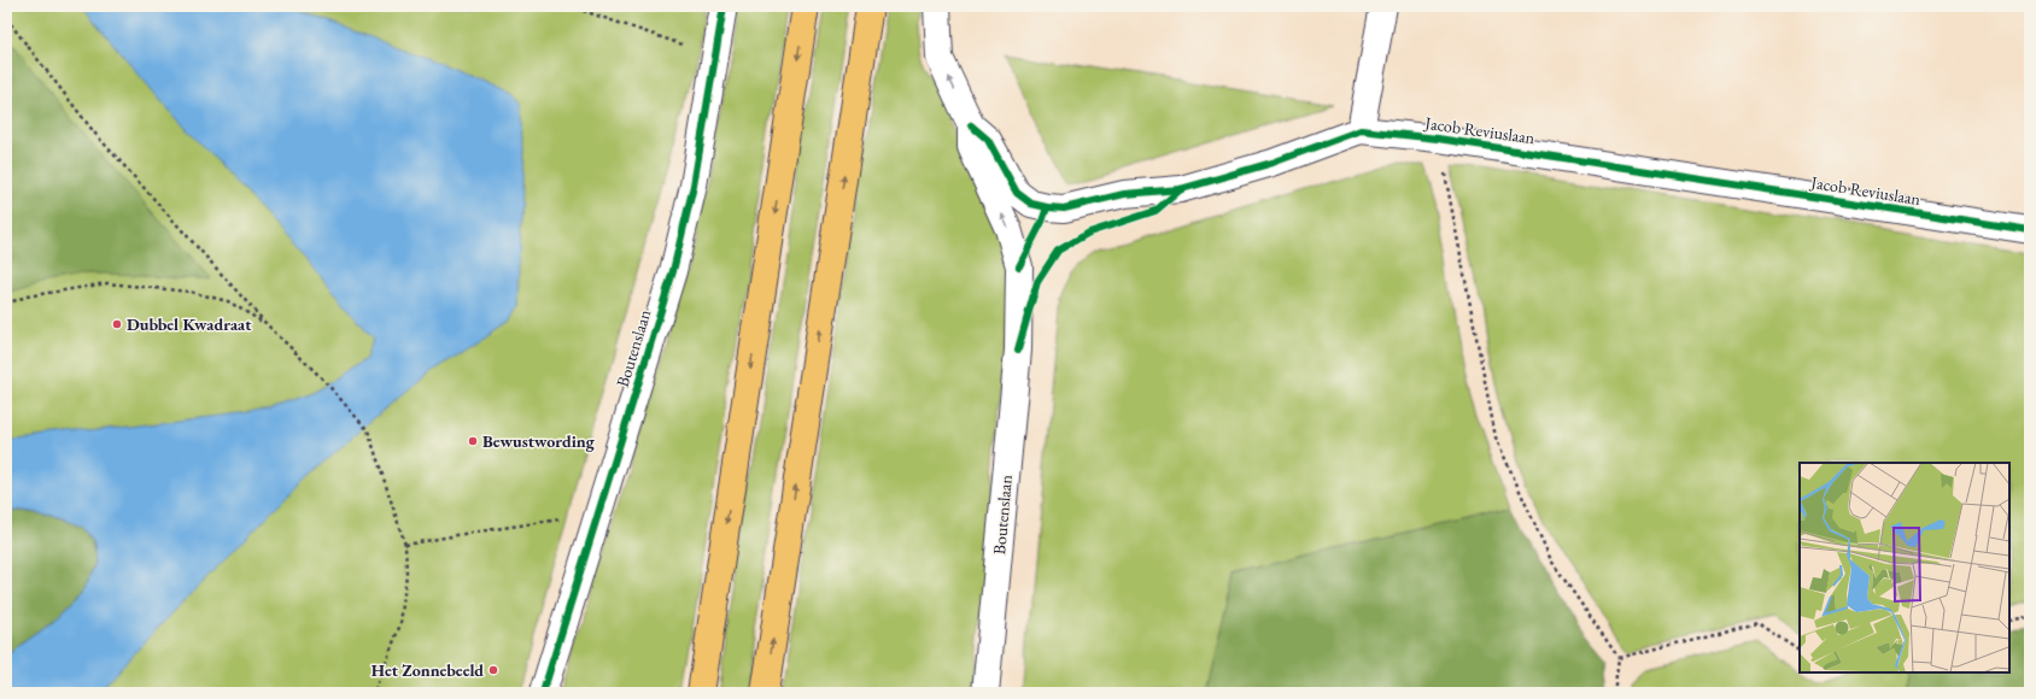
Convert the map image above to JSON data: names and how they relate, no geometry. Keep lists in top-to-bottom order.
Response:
{
  "streets": {
    "street": ["Jacob Reviuslaan", "Boutenslaan"]
  },
  "crossings": [
    ["Jacob Reviuslaan", "Boutenslaan"]
  ],
  "one_way": ["Boutenslaan"],
  "places": ["Dubbel Kwadraat", "Bewustwording", "Het Zonnebeeld"]
}
